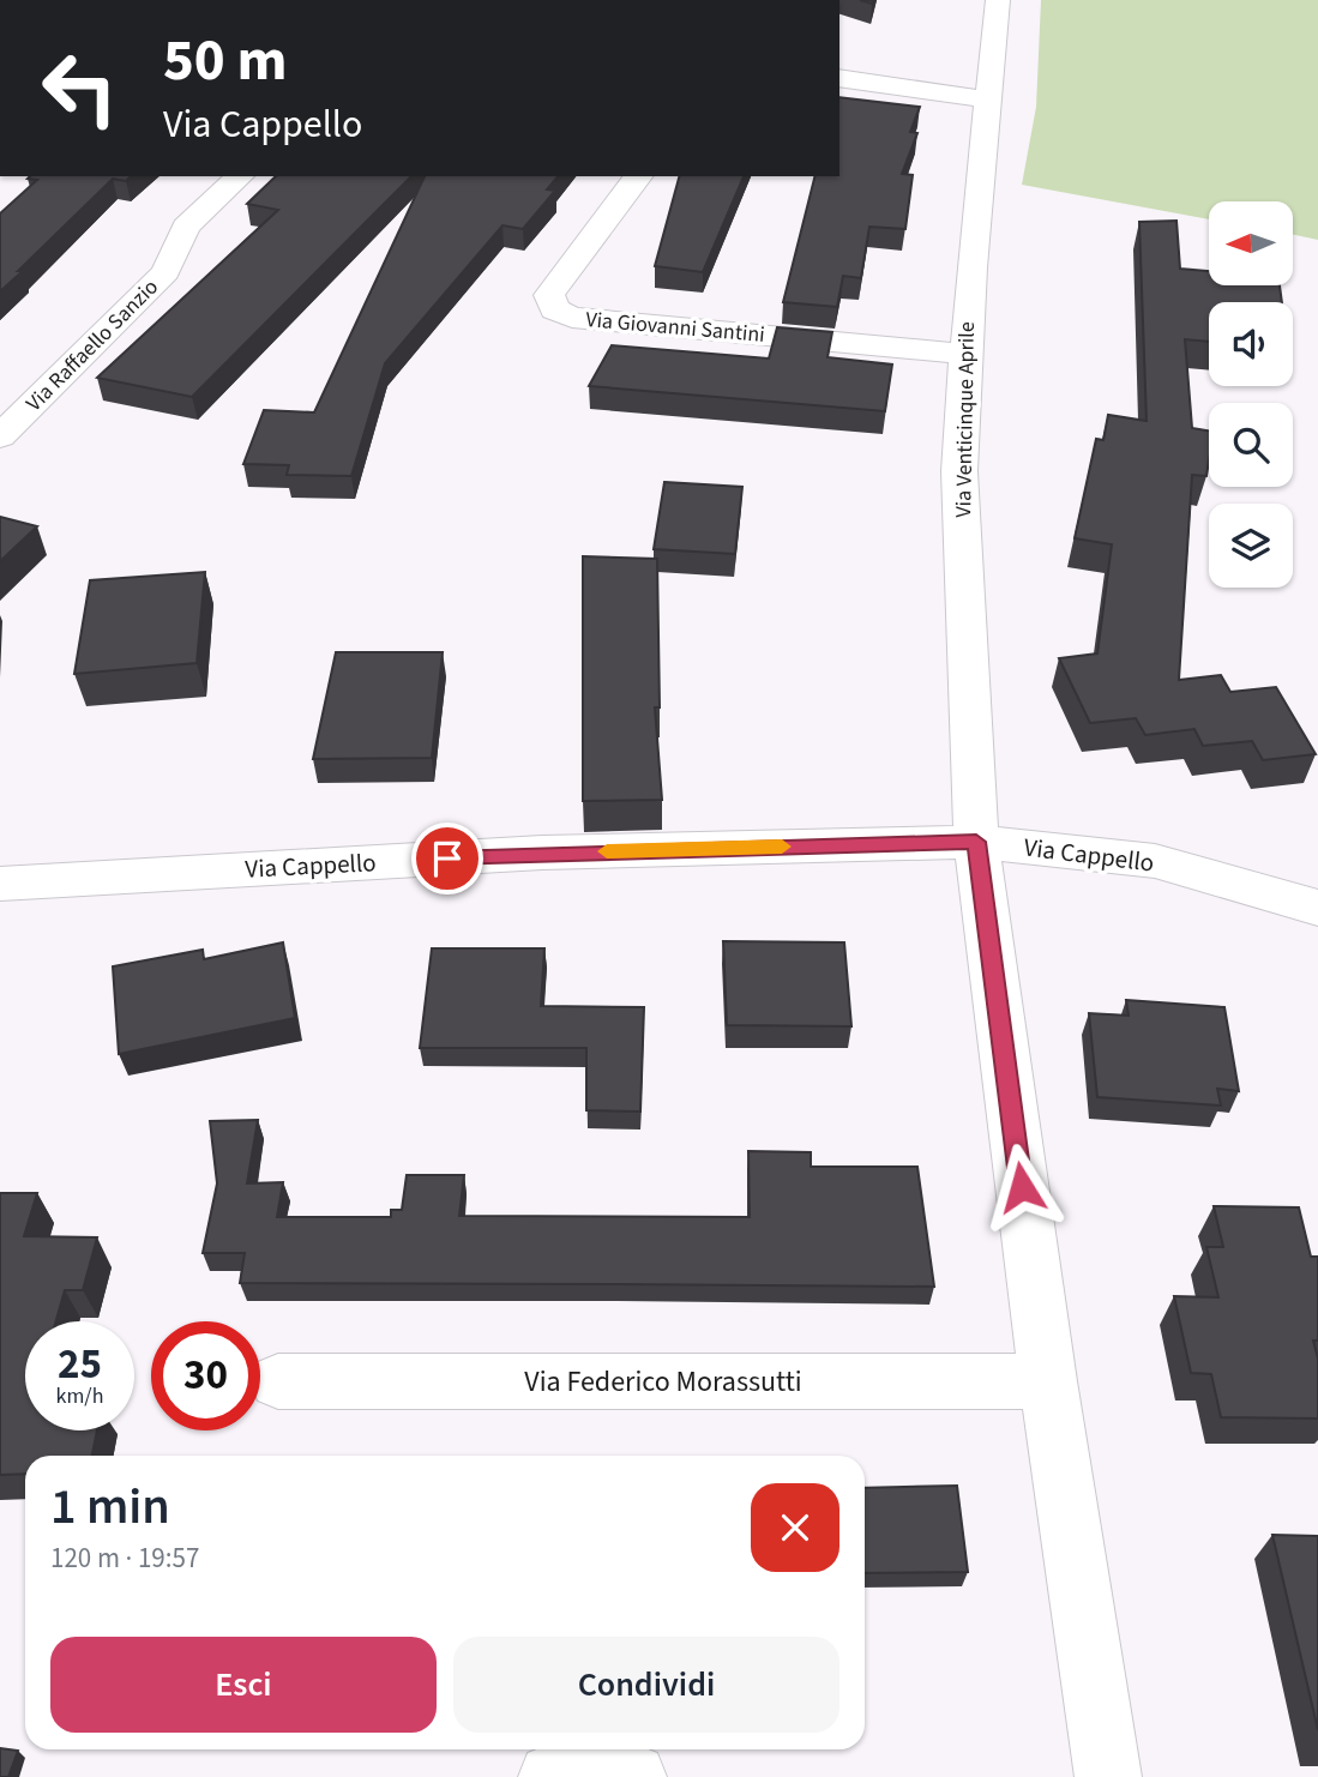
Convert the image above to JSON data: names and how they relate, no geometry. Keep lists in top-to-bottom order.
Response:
{
  "streets": {
    "street": [
      "Via Giovanni Santini",
      "Via Raffaello Sanzio",
      "Via Venticinque Aprile",
      "Via Cappello",
      "Via Federico Morassutti"
    ]
  },
  "crossings": [
    ["Via Giovanni Santini", "Via Venticinque Aprile"],
    ["Via Venticinque Aprile", "Via Cappello"]
  ],
  "north": "left",
  "page": {
    "turn": ["50 m", "Via Cappello"],
    "speed": "25 km/h",
    "limit": "30",
    "heading": ["1 min", "120 m · 19:57"],
    "buttons": ["Esci", "Condividi"]
  }
}
